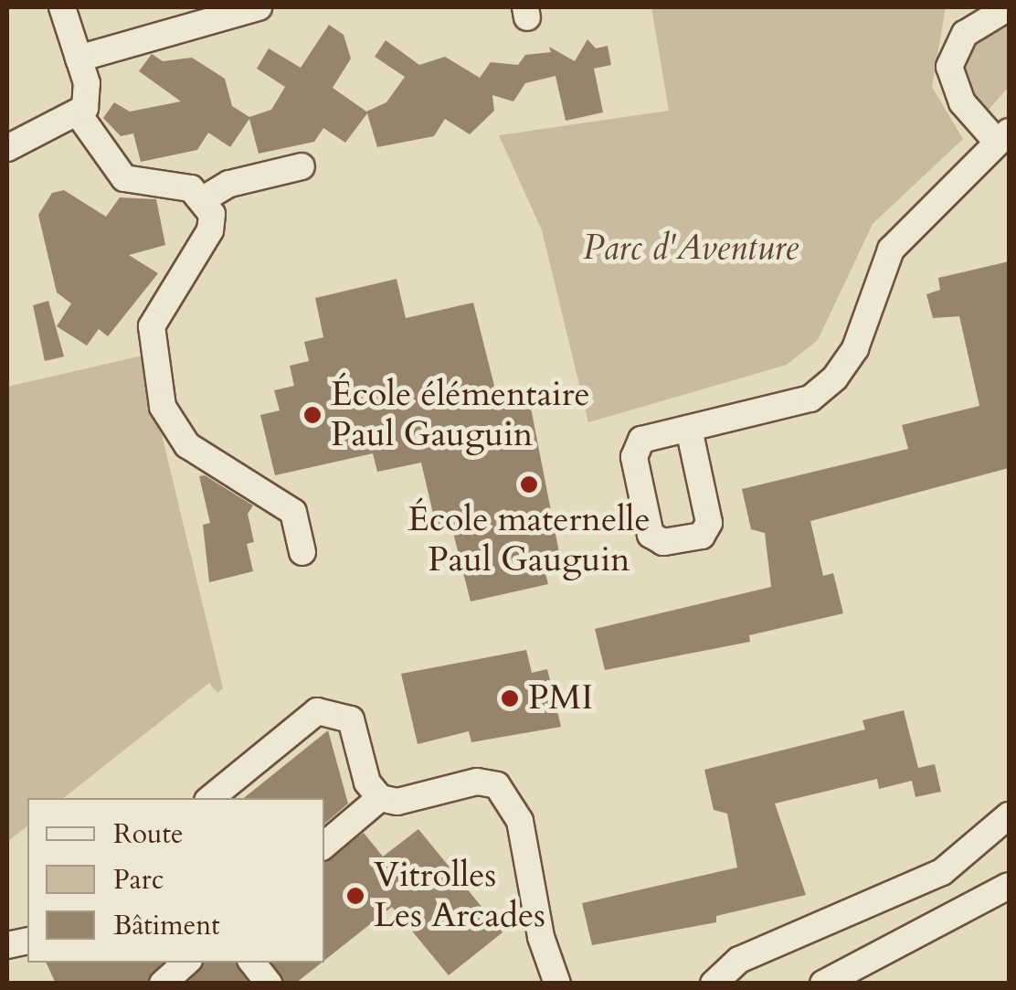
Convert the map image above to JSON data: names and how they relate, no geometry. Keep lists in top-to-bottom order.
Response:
{
  "parks": ["Parc d'Aventure"],
  "places": [
    "École élémentaire Paul Gauguin",
    "École maternelle Paul Gauguin",
    "PMI",
    "Vitrolles Les Arcades"
  ],
  "legend": ["Route", "Parc", "Bâtiment"]
}
